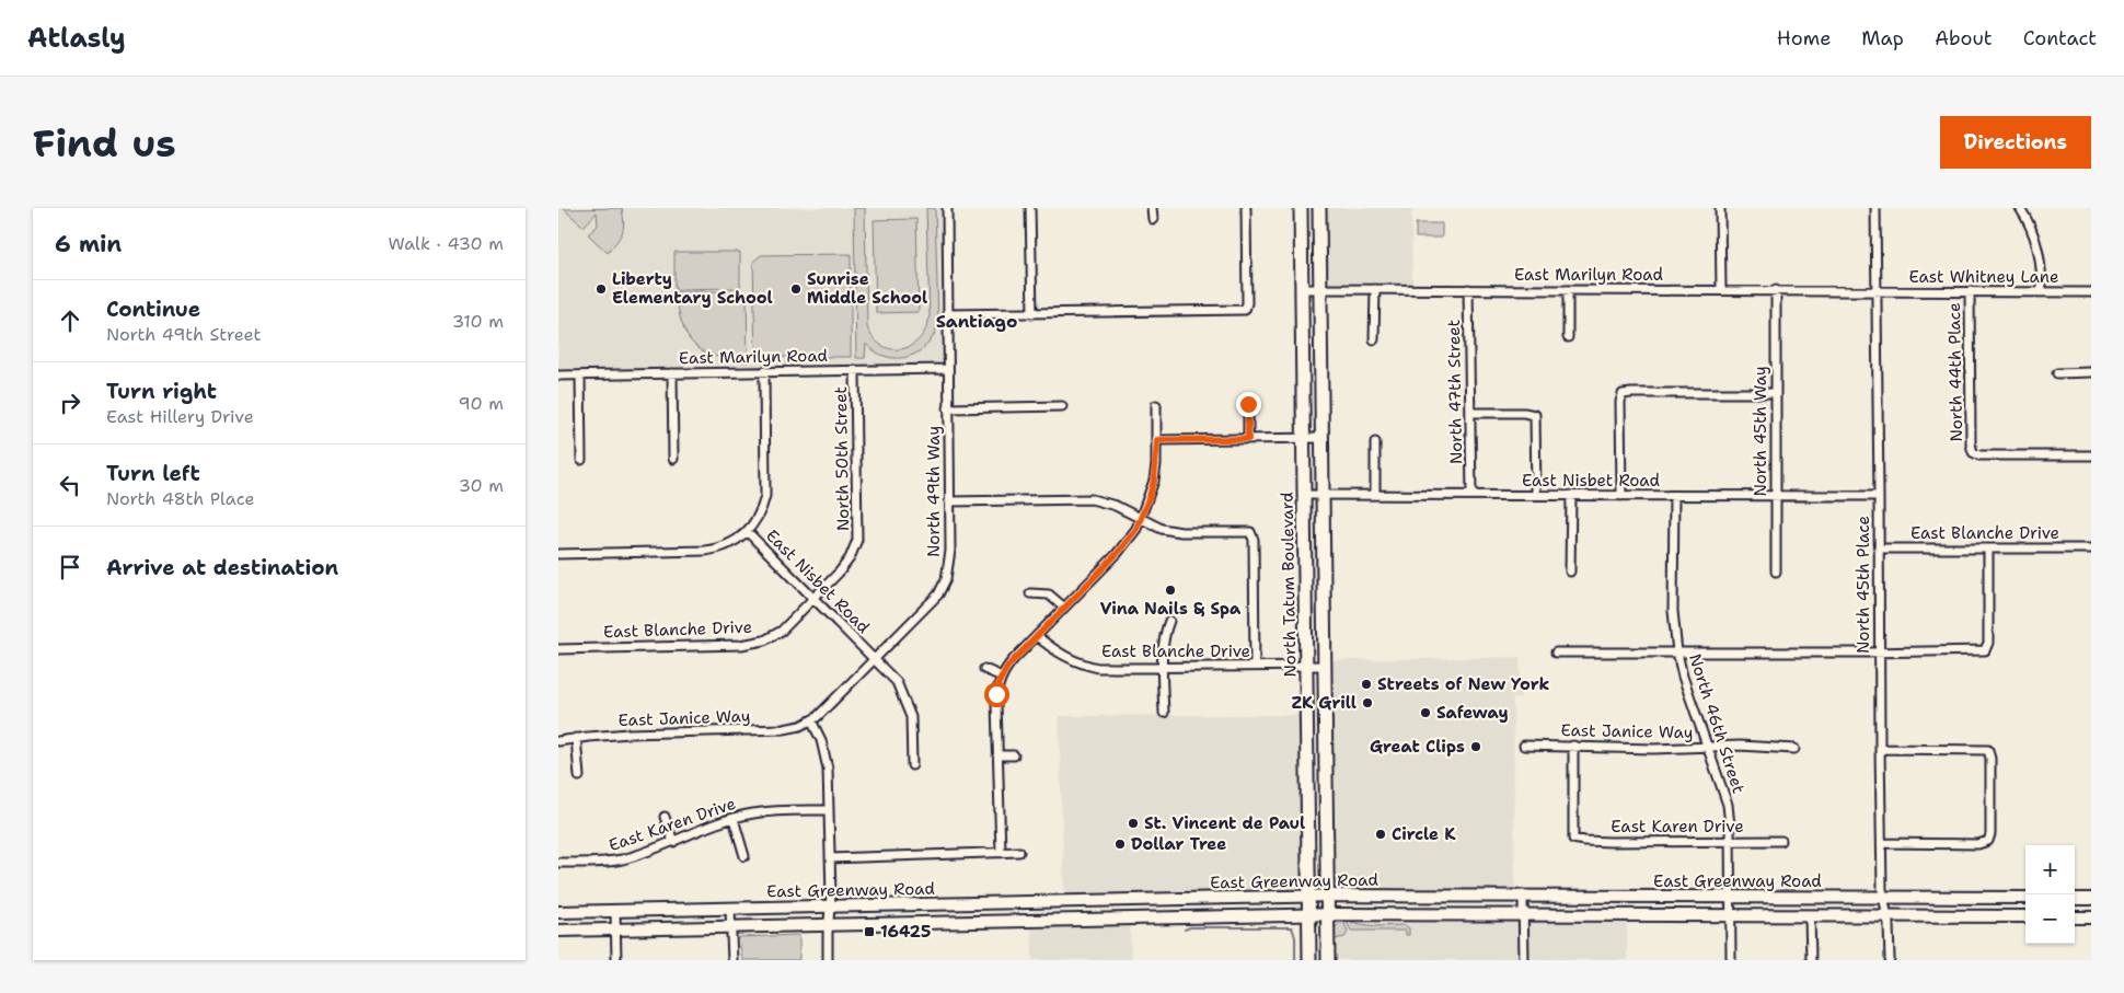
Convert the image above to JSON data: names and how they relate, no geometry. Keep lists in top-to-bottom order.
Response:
{
  "streets": {
    "main road": ["North Tatum Boulevard", "East Greenway Road"],
    "street": [
      "East Marilyn Road",
      "East Whitney Lane",
      "North 44th Place",
      "North 47th Street",
      "North 45th Way",
      "North 50th Street",
      "East Nisbet Road",
      "North 49th Way",
      "East Blanche Drive",
      "North 45th Place",
      "East Janice Way",
      "North 46th Street",
      "East Karen Drive"
    ]
  },
  "crossings": [
    ["East Marilyn Road", "East Whitney Lane"],
    ["East Marilyn Road", "North 47th Street"],
    ["East Marilyn Road", "North 45th Way"],
    ["East Marilyn Road", "North 50th Street"],
    ["East Marilyn Road", "North 49th Way"],
    ["East Marilyn Road", "North Tatum Boulevard"],
    ["East Marilyn Road", "North 45th Place"],
    ["East Whitney Lane", "North 44th Place"],
    ["East Whitney Lane", "North 45th Place"],
    ["North 47th Street", "East Nisbet Road"],
    ["North 45th Way", "East Nisbet Road"],
    ["North 50th Street", "East Nisbet Road"],
    ["North 50th Street", "East Blanche Drive"],
    ["East Nisbet Road", "North 49th Way"],
    ["East Nisbet Road", "East Blanche Drive"],
    ["East Nisbet Road", "North Tatum Boulevard"],
    ["East Nisbet Road", "North 45th Place"],
    ["East Nisbet Road", "North 46th Street"],
    ["North 49th Way", "East Janice Way"],
    ["East Blanche Drive", "North Tatum Boulevard"],
    ["East Blanche Drive", "North 45th Place"],
    ["North Tatum Boulevard", "East Greenway Road"],
    ["North 45th Place", "East Greenway Road"],
    ["East Janice Way", "North 46th Street"],
    ["East Janice Way", "East Karen Drive"],
    ["North 46th Street", "East Karen Drive"],
    ["North 46th Street", "East Greenway Road"]
  ],
  "districts": ["Santiago"],
  "places": {
    "other": [
      "Liberty Elementary School",
      "Sunrise Middle School",
      "Vina Nails & Spa",
      "Streets of New York",
      "ZK Grill",
      "Safeway",
      "Great Clips",
      "St. Vincent de Paul",
      "Circle K",
      "Dollar Tree"
    ],
    "transit": ["16425"]
  },
  "page": {
    "header": "Atlasly",
    "nav": [
      "Home",
      "Map",
      "About",
      "Contact"
    ],
    "buttons": "Directions",
    "title": "Find us",
    "heading": ["6 min", "Walk · 430 m"],
    "list": [
      ["Continue", "North 49th Street", "310 m"],
      ["Turn right", "East Hillery Drive", "90 m"],
      ["Turn left", "North 48th Place", "30 m"],
      "Arrive at destination"
    ],
    "map_buttons": ["+", "−"]
  }
}
